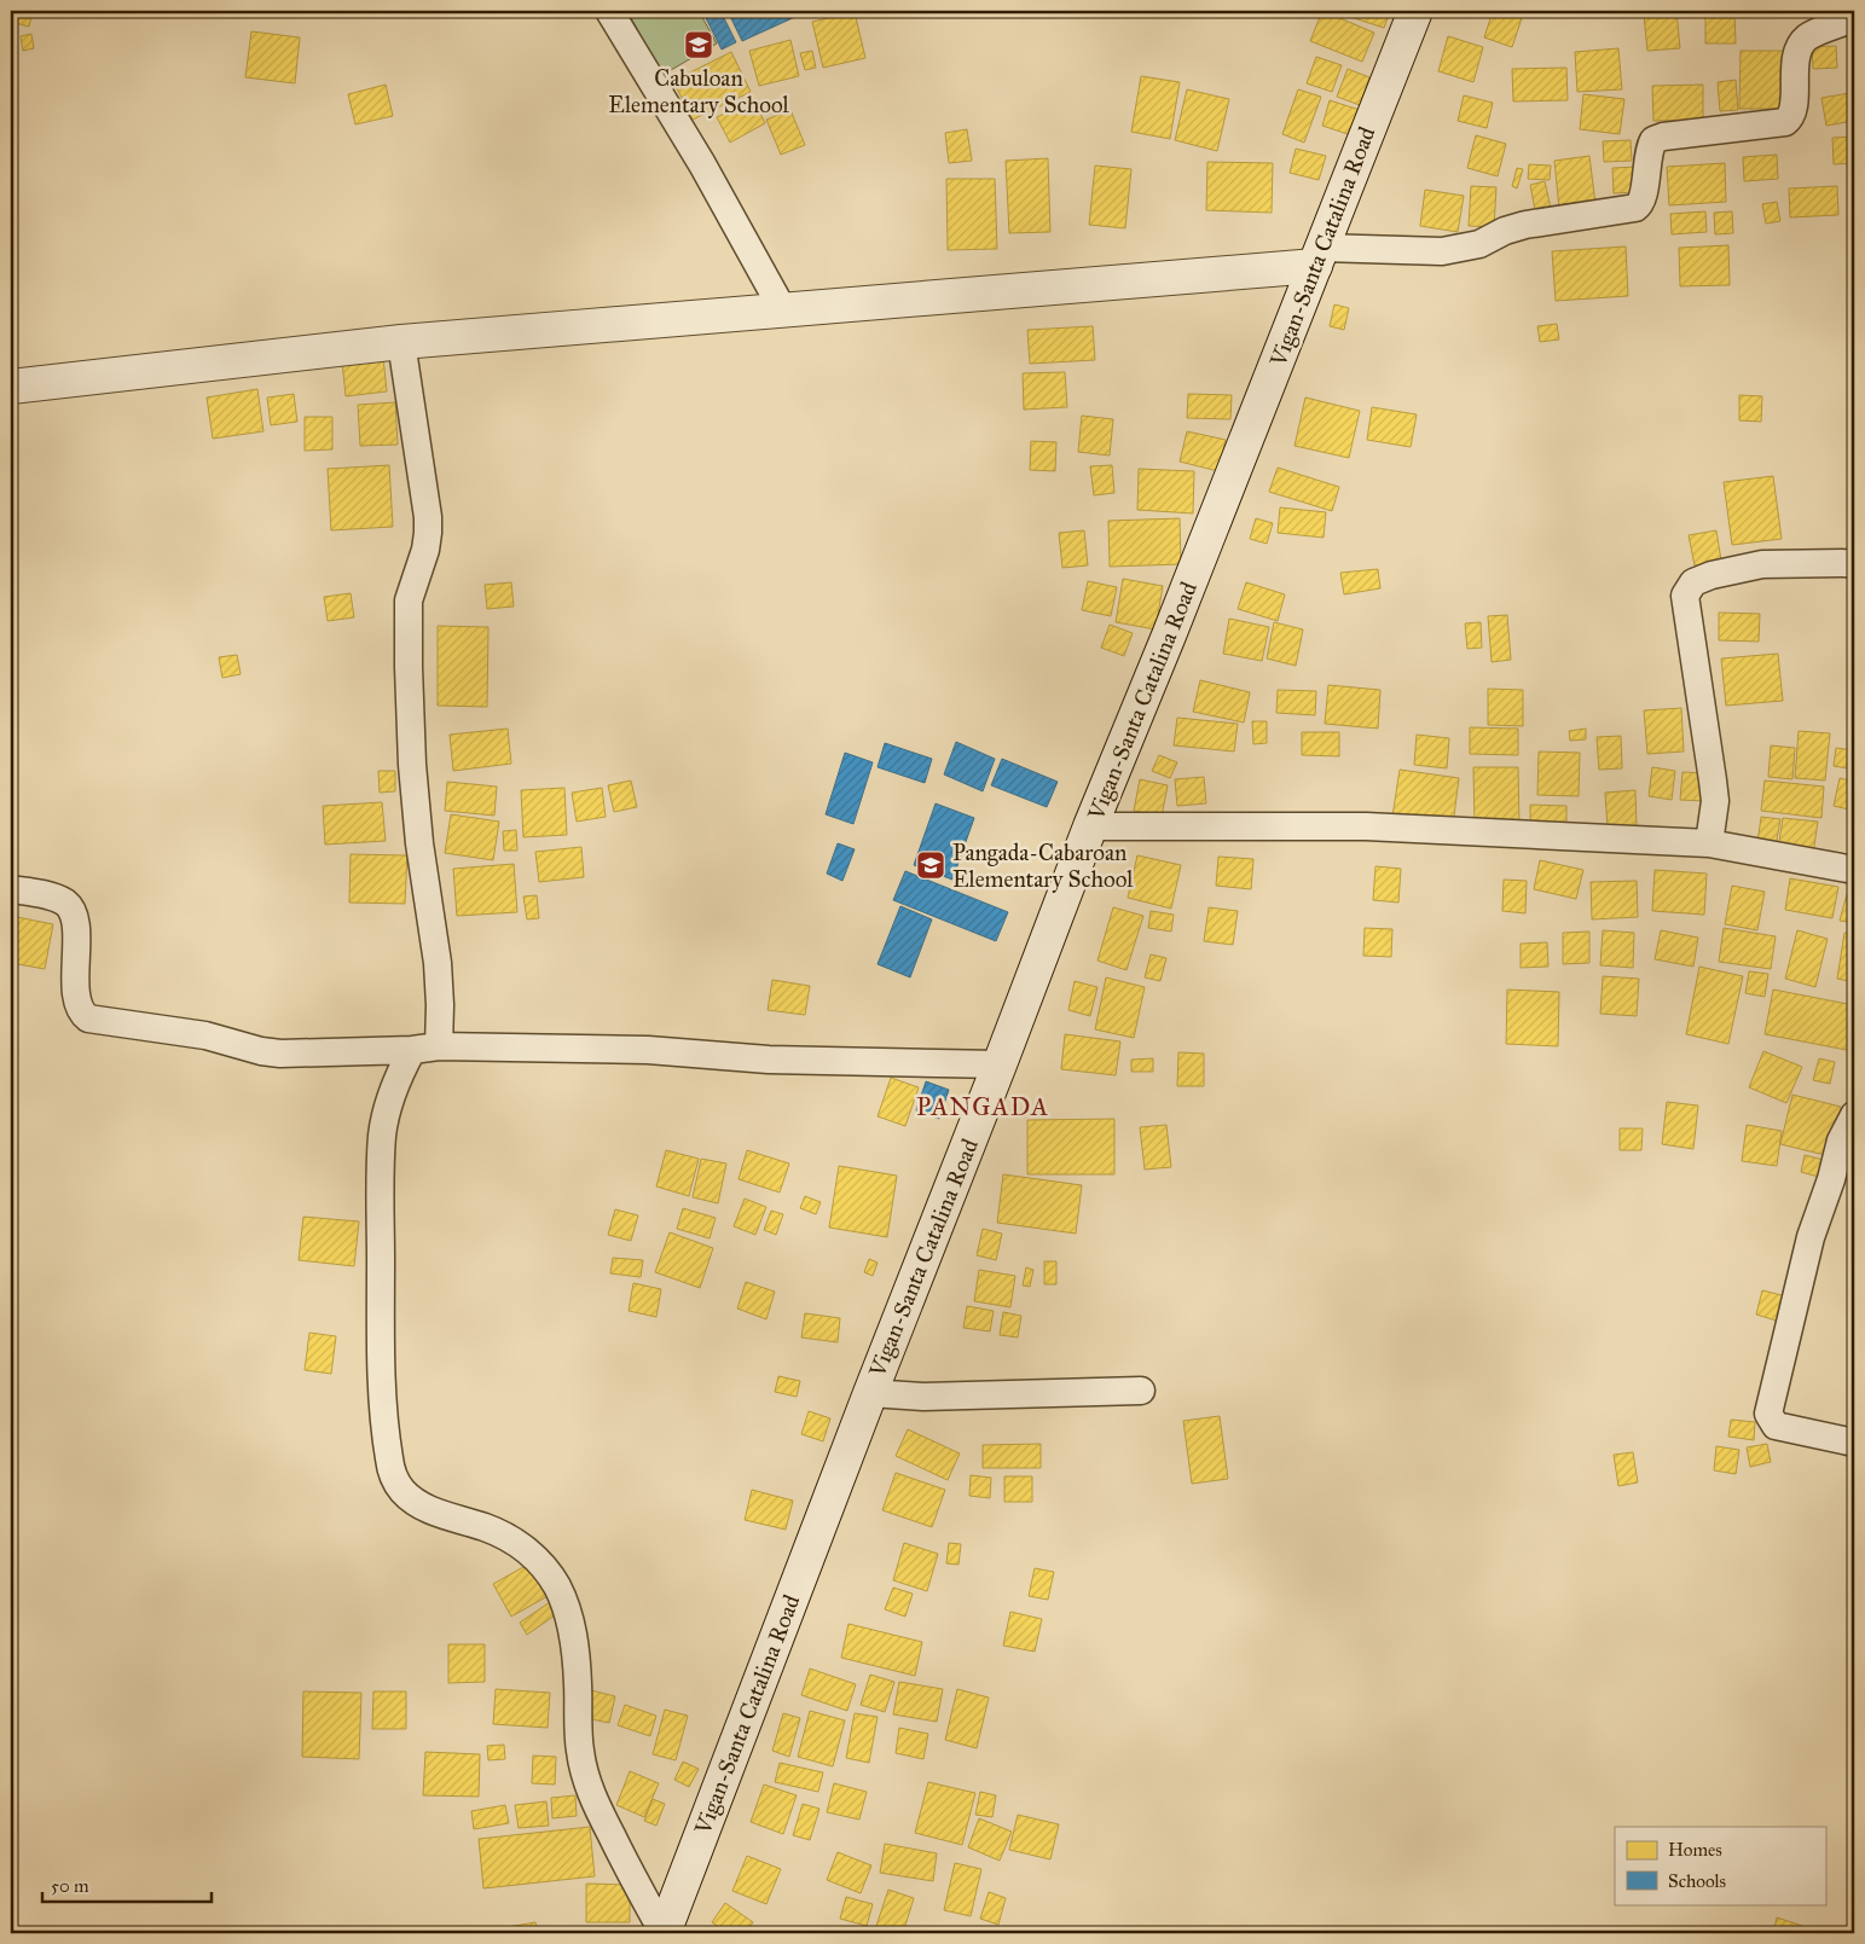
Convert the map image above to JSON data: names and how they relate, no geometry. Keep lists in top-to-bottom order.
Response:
{
  "streets": {
    "main road": ["Vigan-Santa Catalina Road"]
  },
  "districts": ["PANGADA"],
  "places": {
    "school or university": ["Cabuloan Elementary School", "Pangada-Cabaroan Elementary School"]
  },
  "legend": ["Homes", "Schools"],
  "scale_bar": "50 m"
}
